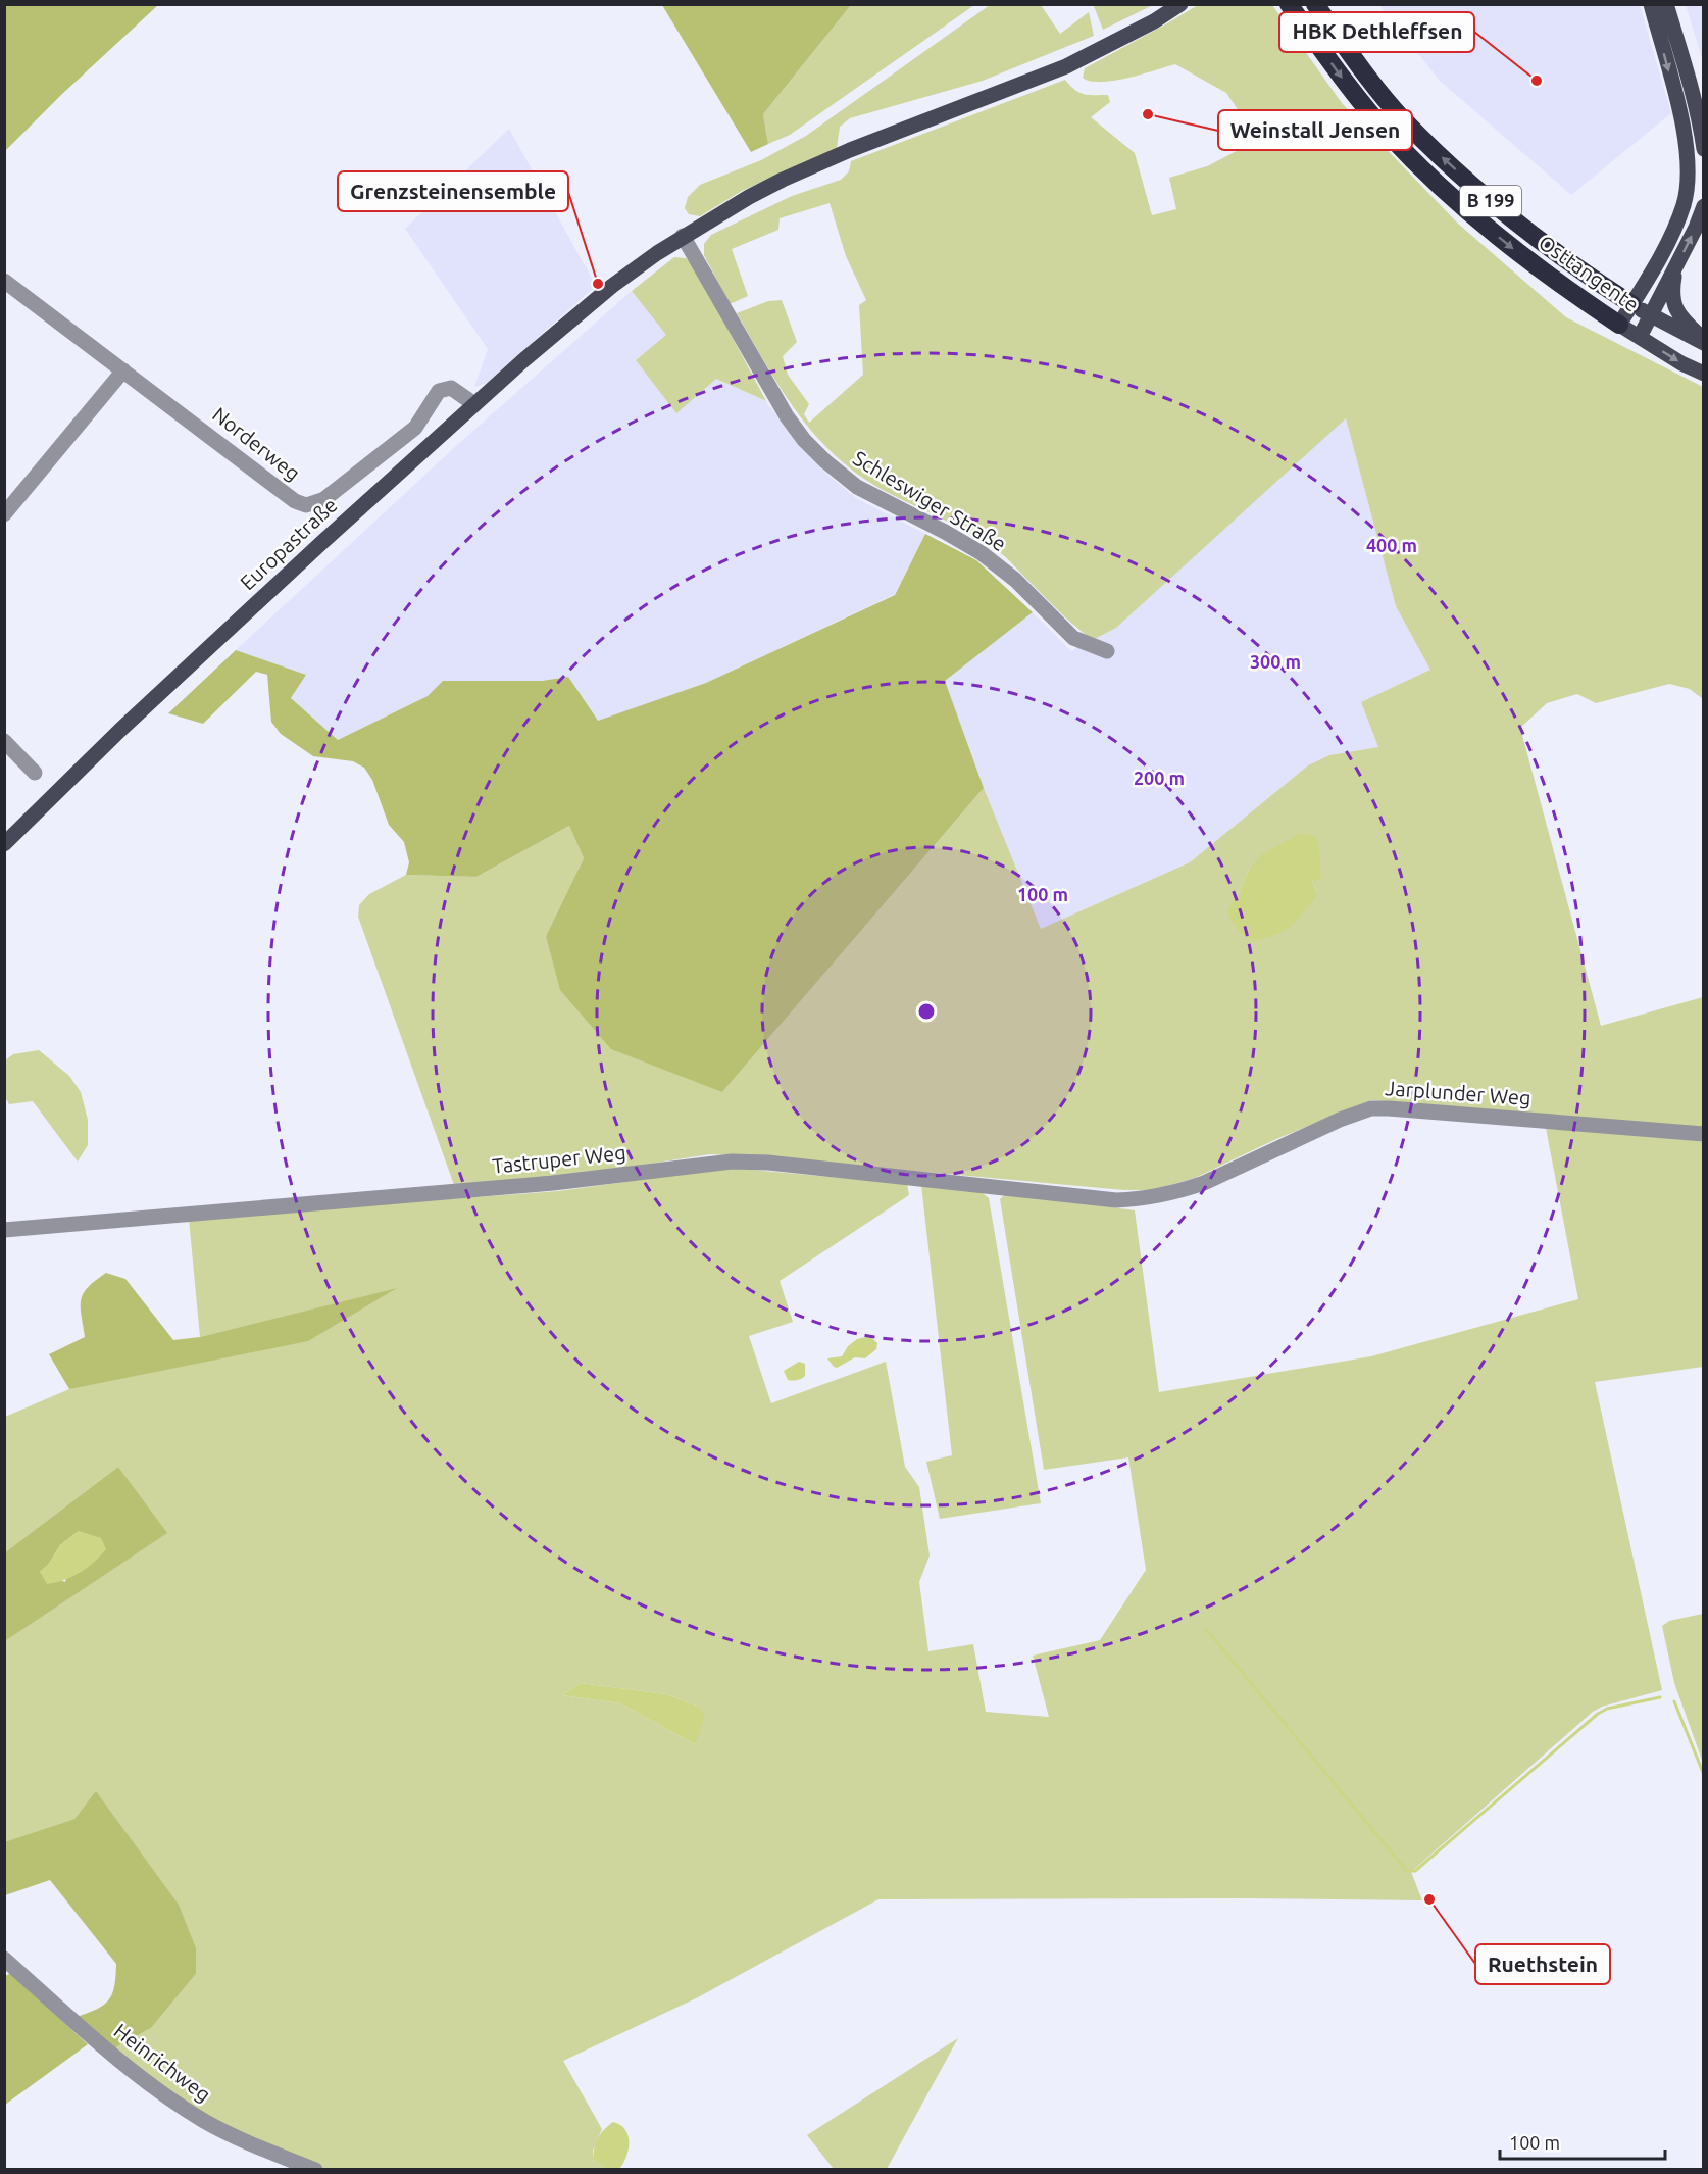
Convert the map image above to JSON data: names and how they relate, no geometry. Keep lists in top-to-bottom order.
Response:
{
  "streets": {
    "highway": ["B 199", "Osttangente"],
    "main road": ["Europastraße"],
    "street": [
      "Norderweg",
      "Schleswiger Straße",
      "Jarplunder Weg",
      "Tastruper Weg",
      "Heinrichweg"
    ]
  },
  "crossings": [
    ["Norderweg", "Europastraße"],
    ["Schleswiger Straße", "Europastraße"],
    ["Jarplunder Weg", "Tastruper Weg"]
  ],
  "places": [
    "HBK Dethleffsen",
    "Weinstall Jensen",
    "Grenzsteinensemble",
    "Ruethstein"
  ],
  "scale_bar": "100 m",
  "rings": [
    "400 m",
    "300 m",
    "200 m",
    "100 m"
  ]
}
